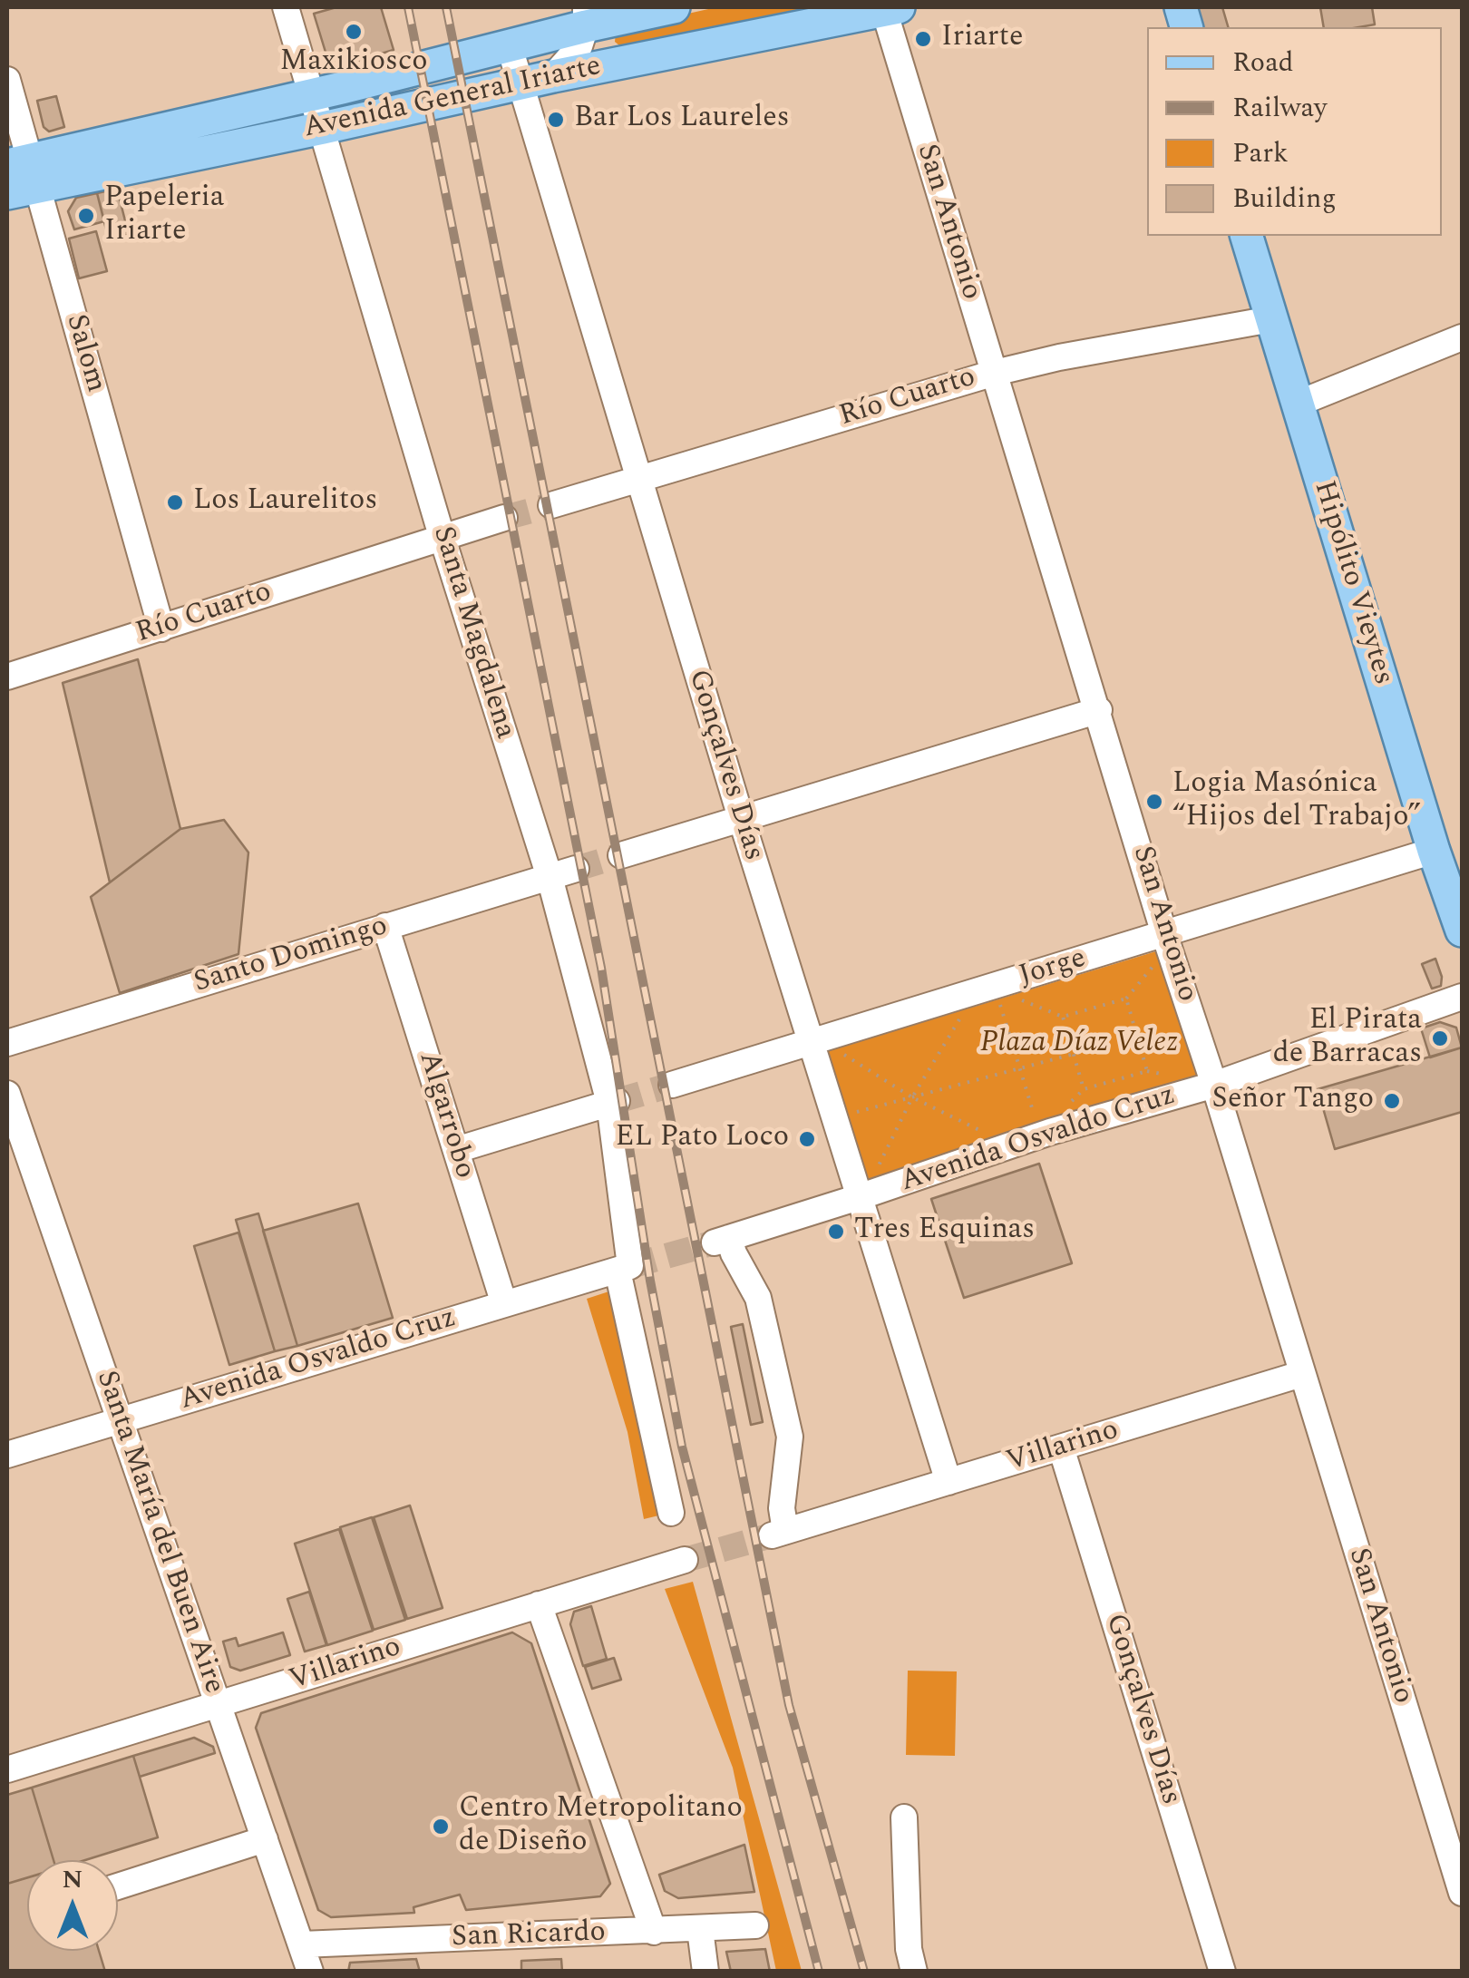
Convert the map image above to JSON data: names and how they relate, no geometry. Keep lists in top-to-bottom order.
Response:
{
  "streets": {
    "main road": ["Avenida General Iriarte", "Hipólito Vieytes"],
    "street": [
      "San Antonio",
      "Salom",
      "Río Cuarto",
      "Santa Magdalena",
      "Gonçalves Días",
      "Santo Domingo",
      "Jorge",
      "Algarrobo",
      "Avenida Osvaldo Cruz",
      "Villarino",
      "Santa María del Buen Aire",
      "San Ricardo"
    ]
  },
  "crossings": [
    ["Avenida General Iriarte", "San Antonio"],
    ["Avenida General Iriarte", "Salom"],
    ["Avenida General Iriarte", "Santa Magdalena"],
    ["Avenida General Iriarte", "Gonçalves Días"],
    ["San Antonio", "Río Cuarto"],
    ["San Antonio", "Jorge"],
    ["San Antonio", "Avenida Osvaldo Cruz"],
    ["San Antonio", "Villarino"],
    ["Salom", "Río Cuarto"],
    ["Río Cuarto", "Hipólito Vieytes"],
    ["Río Cuarto", "Santa Magdalena"],
    ["Río Cuarto", "Gonçalves Días"],
    ["Hipólito Vieytes", "Jorge"],
    ["Santa Magdalena", "Santo Domingo"],
    ["Santa Magdalena", "Avenida Osvaldo Cruz"],
    ["Gonçalves Días", "Jorge"],
    ["Gonçalves Días", "Avenida Osvaldo Cruz"],
    ["Gonçalves Días", "Villarino"],
    ["Santo Domingo", "Algarrobo"],
    ["Algarrobo", "Avenida Osvaldo Cruz"],
    ["Avenida Osvaldo Cruz", "Villarino"],
    ["Avenida Osvaldo Cruz", "Santa María del Buen Aire"],
    ["Villarino", "Santa María del Buen Aire"],
    ["Santa María del Buen Aire", "San Ricardo"]
  ],
  "parks": ["Plaza Díaz Velez"],
  "places": [
    "Maxikiosco",
    "Iriarte",
    "Bar Los Laureles",
    "Papeleria Iriarte",
    "Los Laurelitos",
    "Logia Masónica “Hijos del Trabajo”",
    "El Pirata de Barracas",
    "Señor Tango",
    "EL Pato Loco",
    "Tres Esquinas",
    "Centro Metropolitano de Diseño"
  ],
  "legend": [
    "Road",
    "Railway",
    "Park",
    "Building"
  ],
  "north": "top"
}
